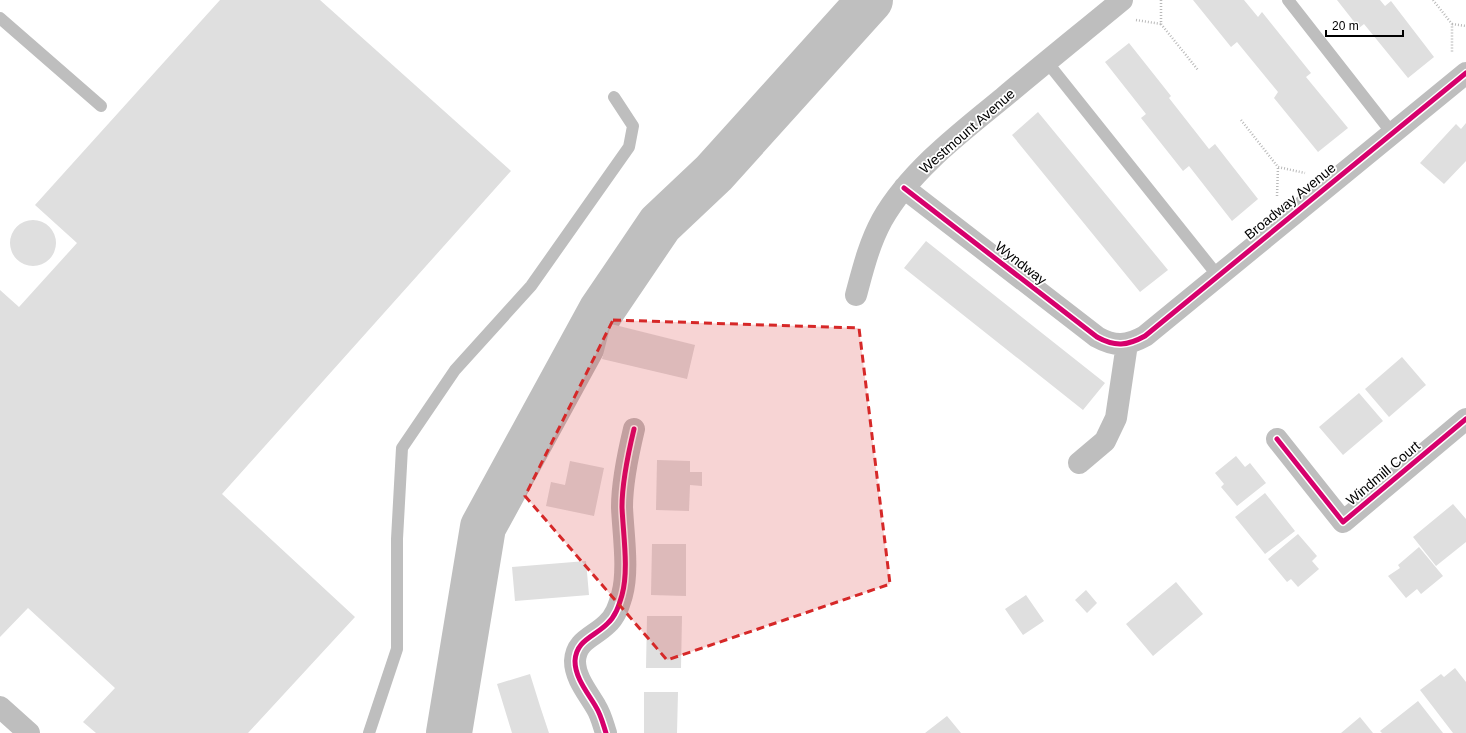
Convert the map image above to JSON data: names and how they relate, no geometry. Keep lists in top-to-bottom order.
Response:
{
  "streets": {
    "street": [
      "Westmount Avenue",
      "Broadway Avenue",
      "Wyndway",
      "Windmill Court"
    ]
  },
  "crossings": [
    ["Westmount Avenue", "Wyndway"],
    ["Broadway Avenue", "Wyndway"]
  ],
  "scale_bar": "20 m"
}
